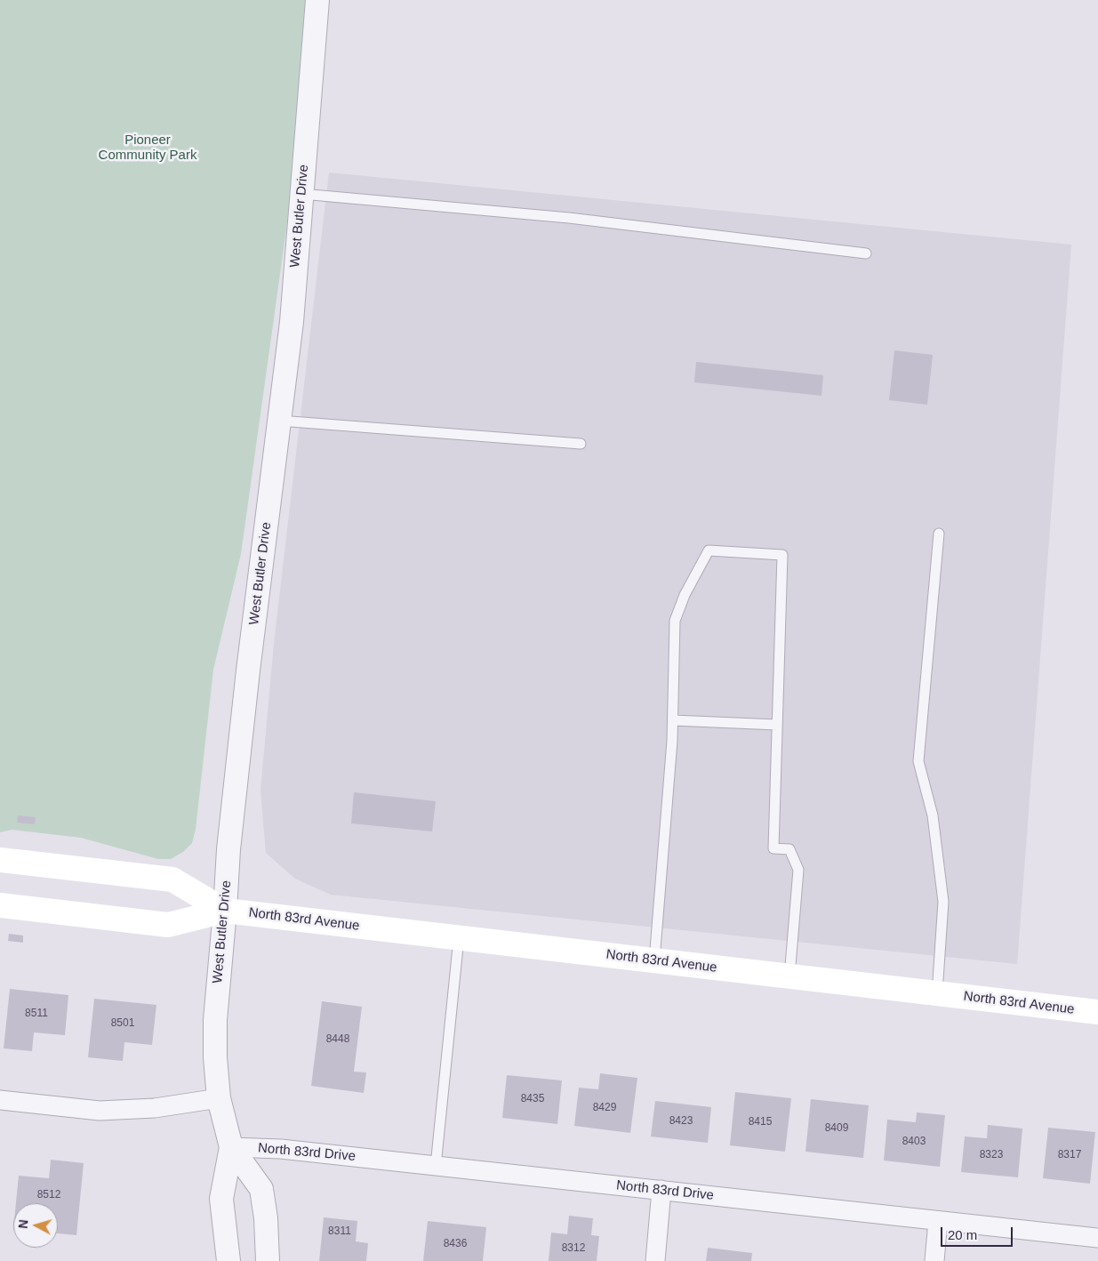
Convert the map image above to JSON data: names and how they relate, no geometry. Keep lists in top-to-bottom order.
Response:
{
  "streets": {
    "main road": ["North 83rd Avenue"],
    "street": ["West Butler Drive", "North 83rd Drive"]
  },
  "crossings": [
    ["West Butler Drive", "North 83rd Avenue"],
    ["West Butler Drive", "North 83rd Drive"]
  ],
  "parks": ["Pioneer Community Park"],
  "house_numbers": [
    "8511",
    "8501",
    "8448",
    "8435",
    "8429",
    "8423",
    "8415",
    "8409",
    "8403",
    "8323",
    "8317",
    "8512",
    "8311",
    "8436",
    "8312"
  ],
  "scale_bar": "20 m",
  "north": "left"
}
